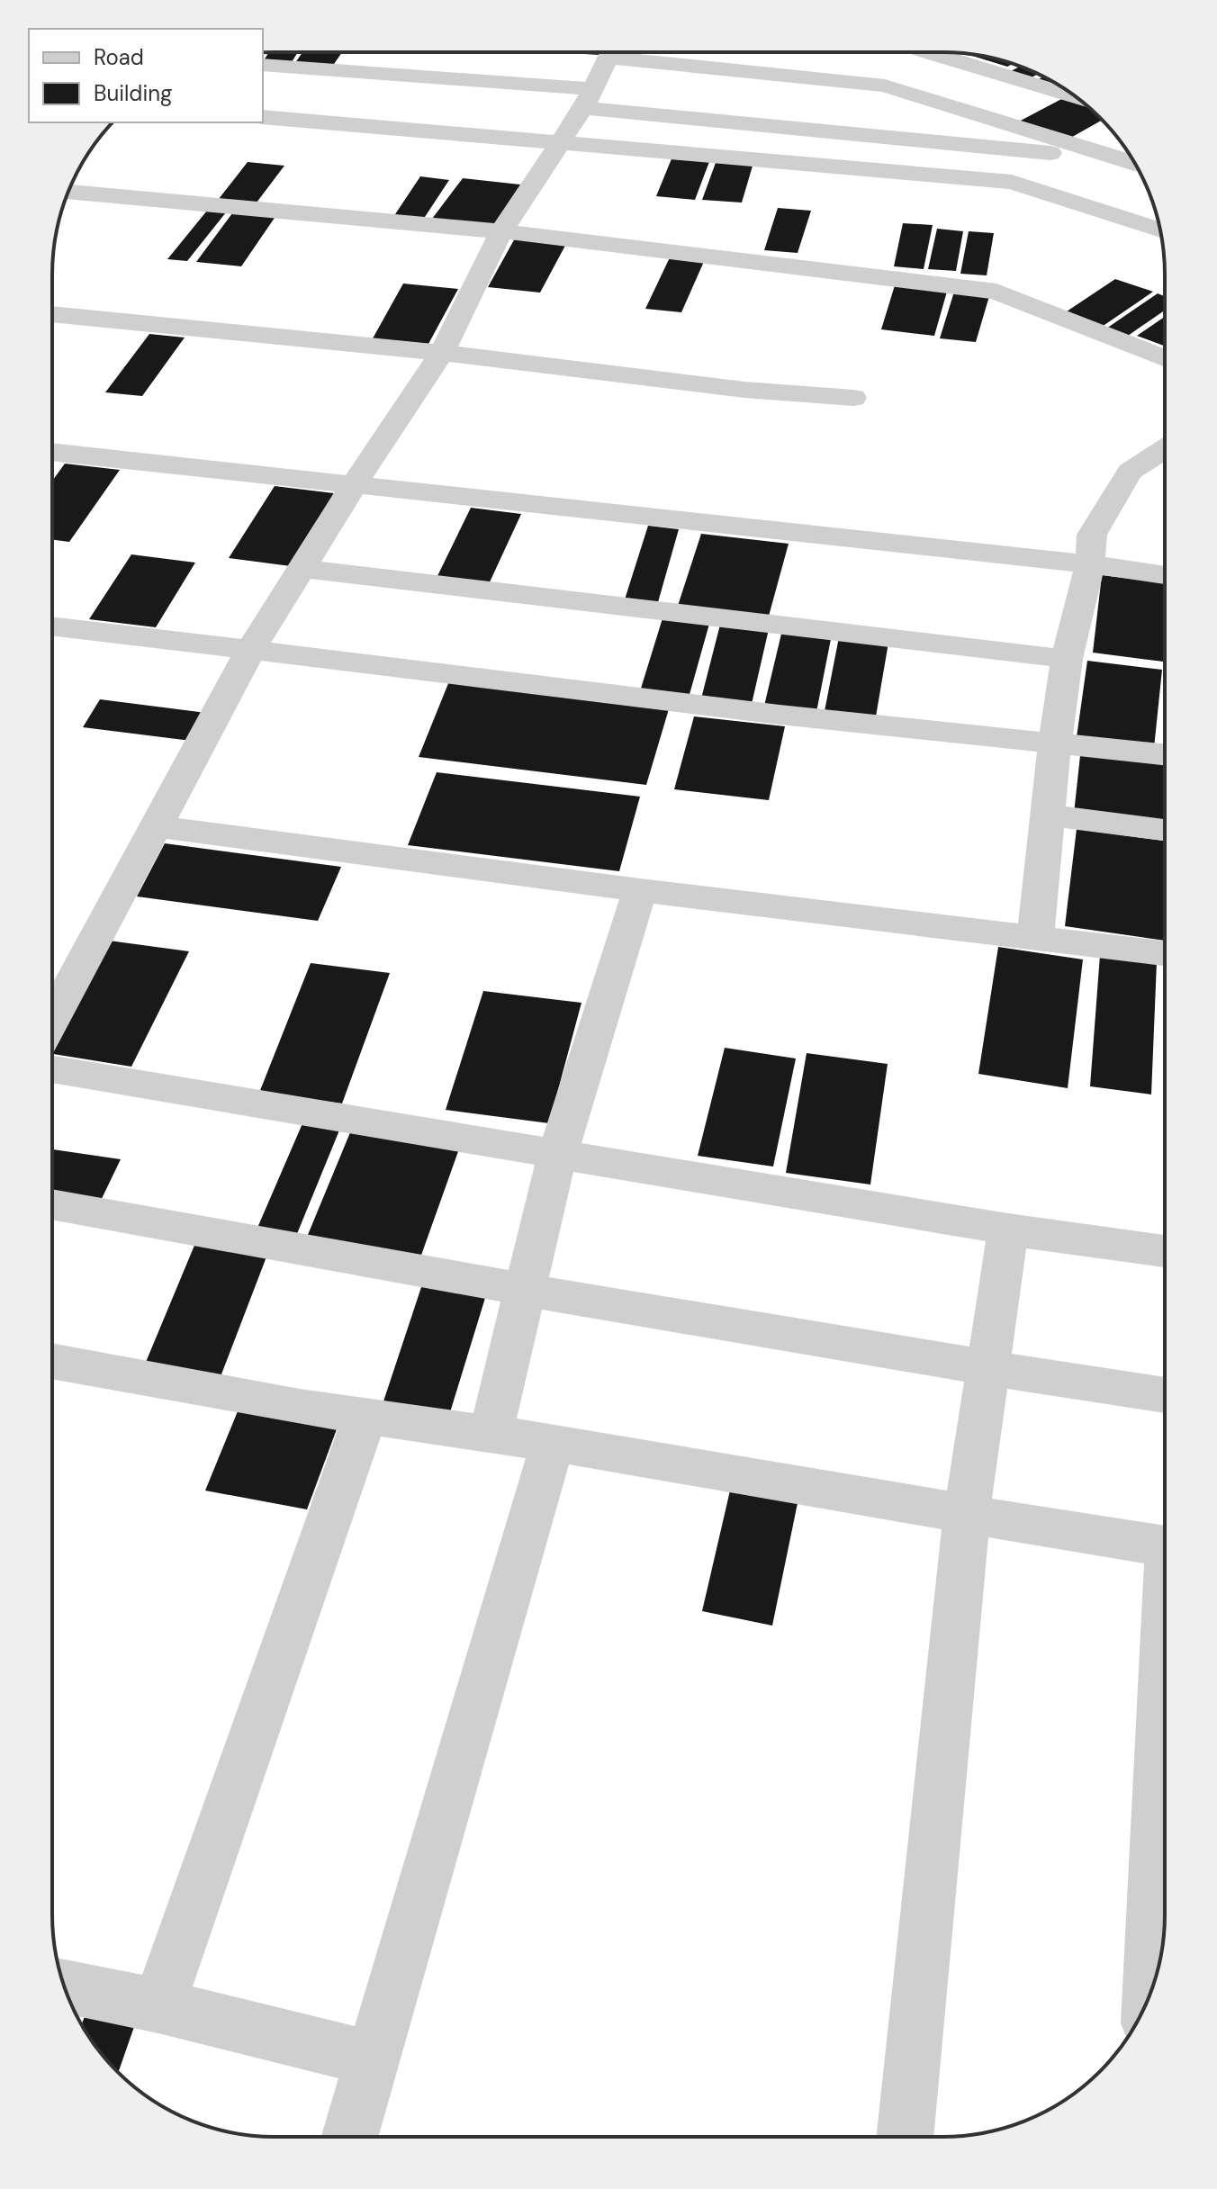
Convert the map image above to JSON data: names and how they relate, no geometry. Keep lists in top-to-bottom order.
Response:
{
  "legend": ["Road", "Building"]
}
